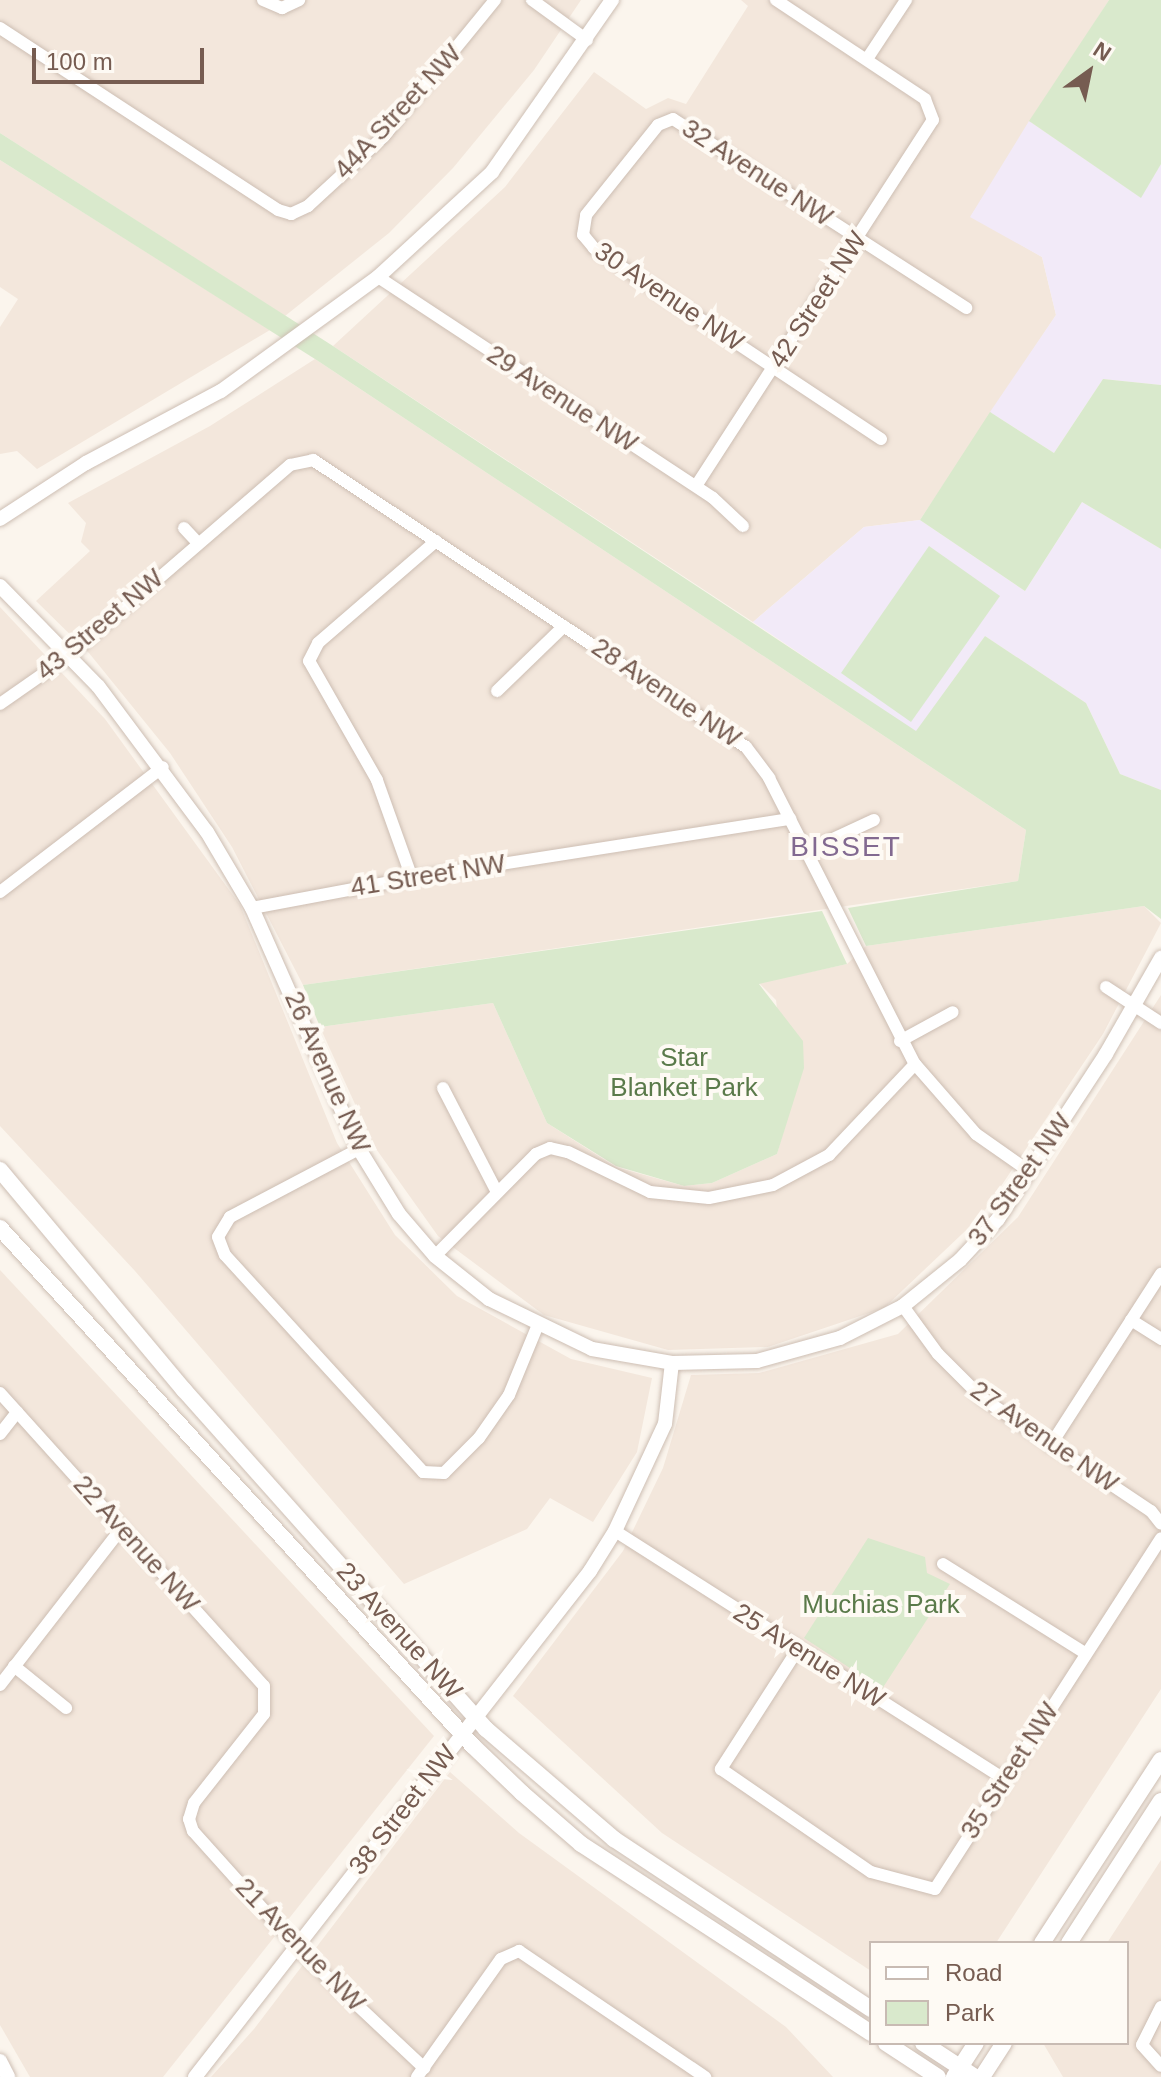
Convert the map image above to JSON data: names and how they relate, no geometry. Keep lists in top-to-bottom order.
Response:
{
  "streets": {
    "main road": ["23 Avenue NW"],
    "street": [
      "44A Street NW",
      "32 Avenue NW",
      "30 Avenue NW",
      "42 Street NW",
      "29 Avenue NW",
      "43 Street NW",
      "28 Avenue NW",
      "41 Street NW",
      "26 Avenue NW",
      "37 Street NW",
      "27 Avenue NW",
      "22 Avenue NW",
      "25 Avenue NW",
      "35 Street NW",
      "38 Street NW",
      "21 Avenue NW"
    ]
  },
  "crossings": [
    ["32 Avenue NW", "30 Avenue NW"],
    ["32 Avenue NW", "42 Street NW"],
    ["30 Avenue NW", "42 Street NW"],
    ["42 Street NW", "29 Avenue NW"],
    ["43 Street NW", "28 Avenue NW"],
    ["43 Street NW", "26 Avenue NW"],
    ["28 Avenue NW", "41 Street NW"],
    ["28 Avenue NW", "37 Street NW"],
    ["41 Street NW", "26 Avenue NW"],
    ["26 Avenue NW", "37 Street NW"],
    ["26 Avenue NW", "38 Street NW"],
    ["37 Street NW", "27 Avenue NW"],
    ["22 Avenue NW", "21 Avenue NW"],
    ["23 Avenue NW", "38 Street NW"],
    ["25 Avenue NW", "35 Street NW"],
    ["25 Avenue NW", "38 Street NW"],
    ["38 Street NW", "21 Avenue NW"]
  ],
  "districts": ["BISSET"],
  "parks": ["Star Blanket Park", "Muchias Park"],
  "legend": ["Road", "Park"],
  "scale_bar": "100 m",
  "north": "top right"
}
